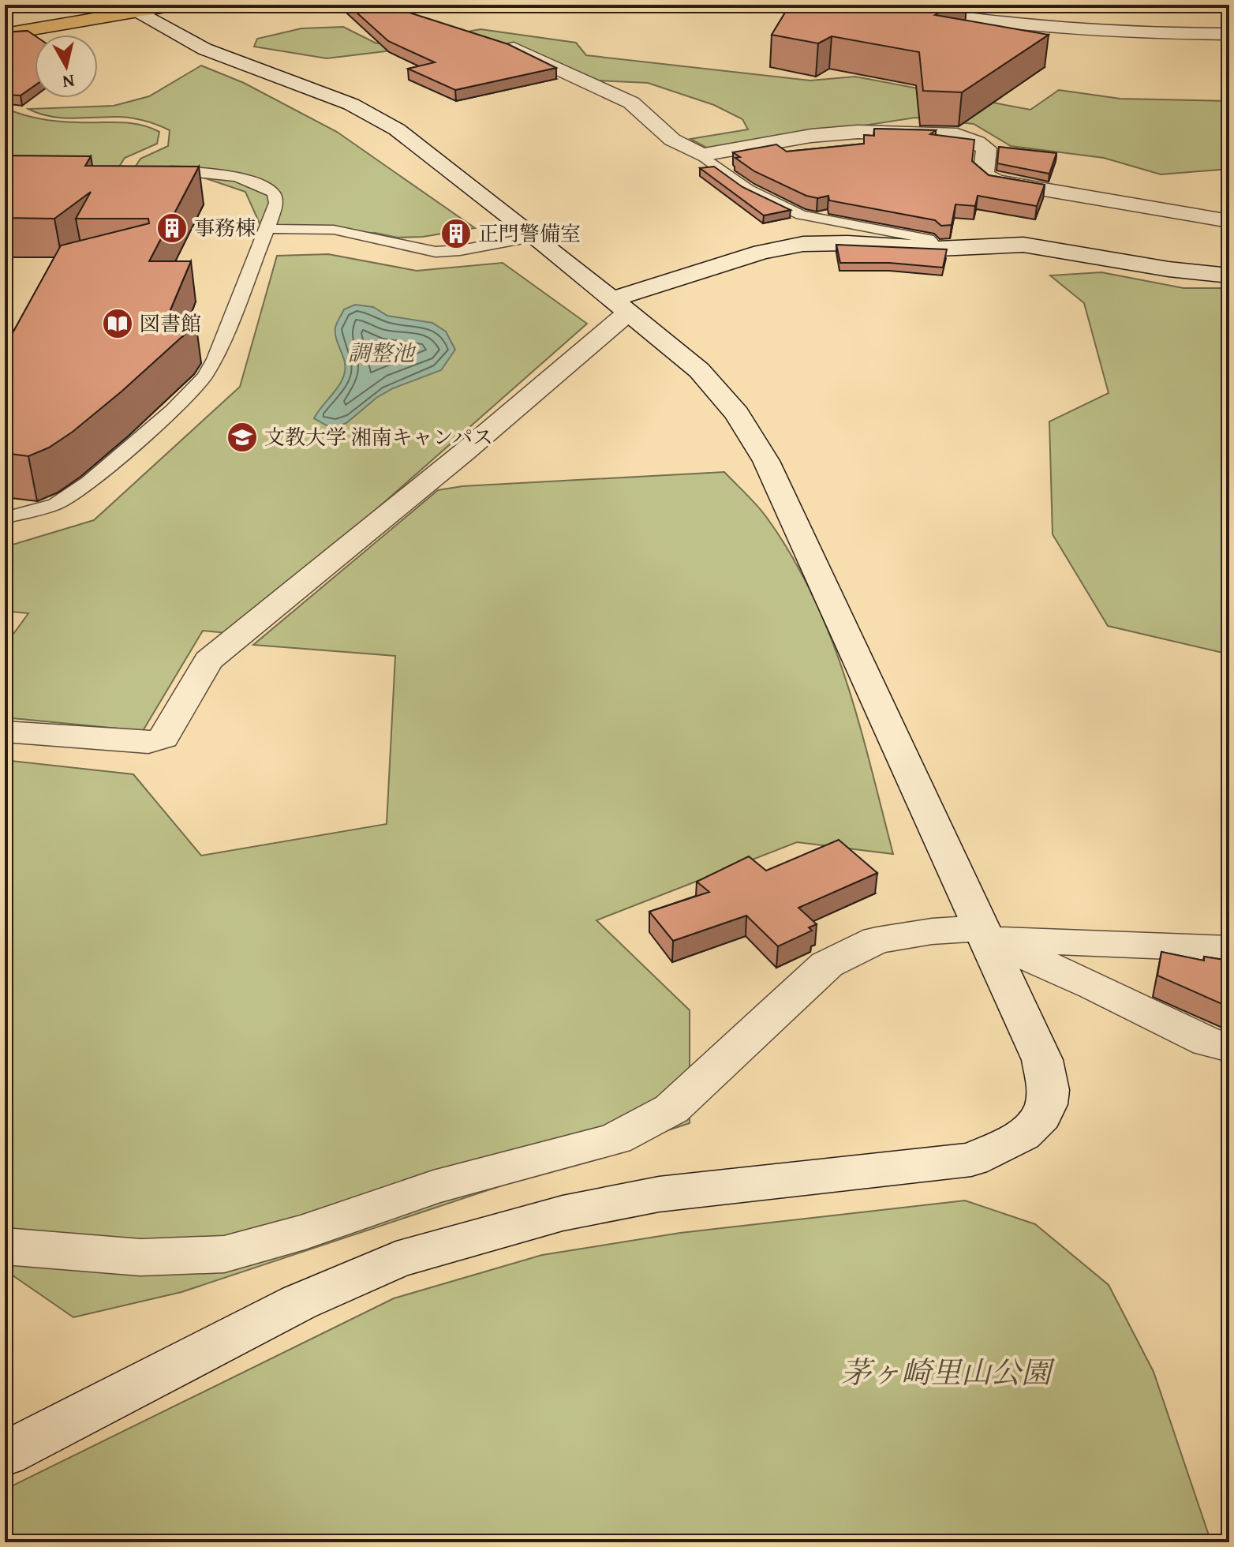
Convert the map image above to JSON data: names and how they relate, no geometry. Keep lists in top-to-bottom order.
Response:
{
  "water": ["調整池"],
  "parks": ["茅ヶ崎里山公園"],
  "places": {
    "building": ["事務棟", "正門警備室"],
    "library": ["図書館"],
    "school or university": ["文教大学 湘南キャンパス"]
  },
  "north": "bottom"
}
